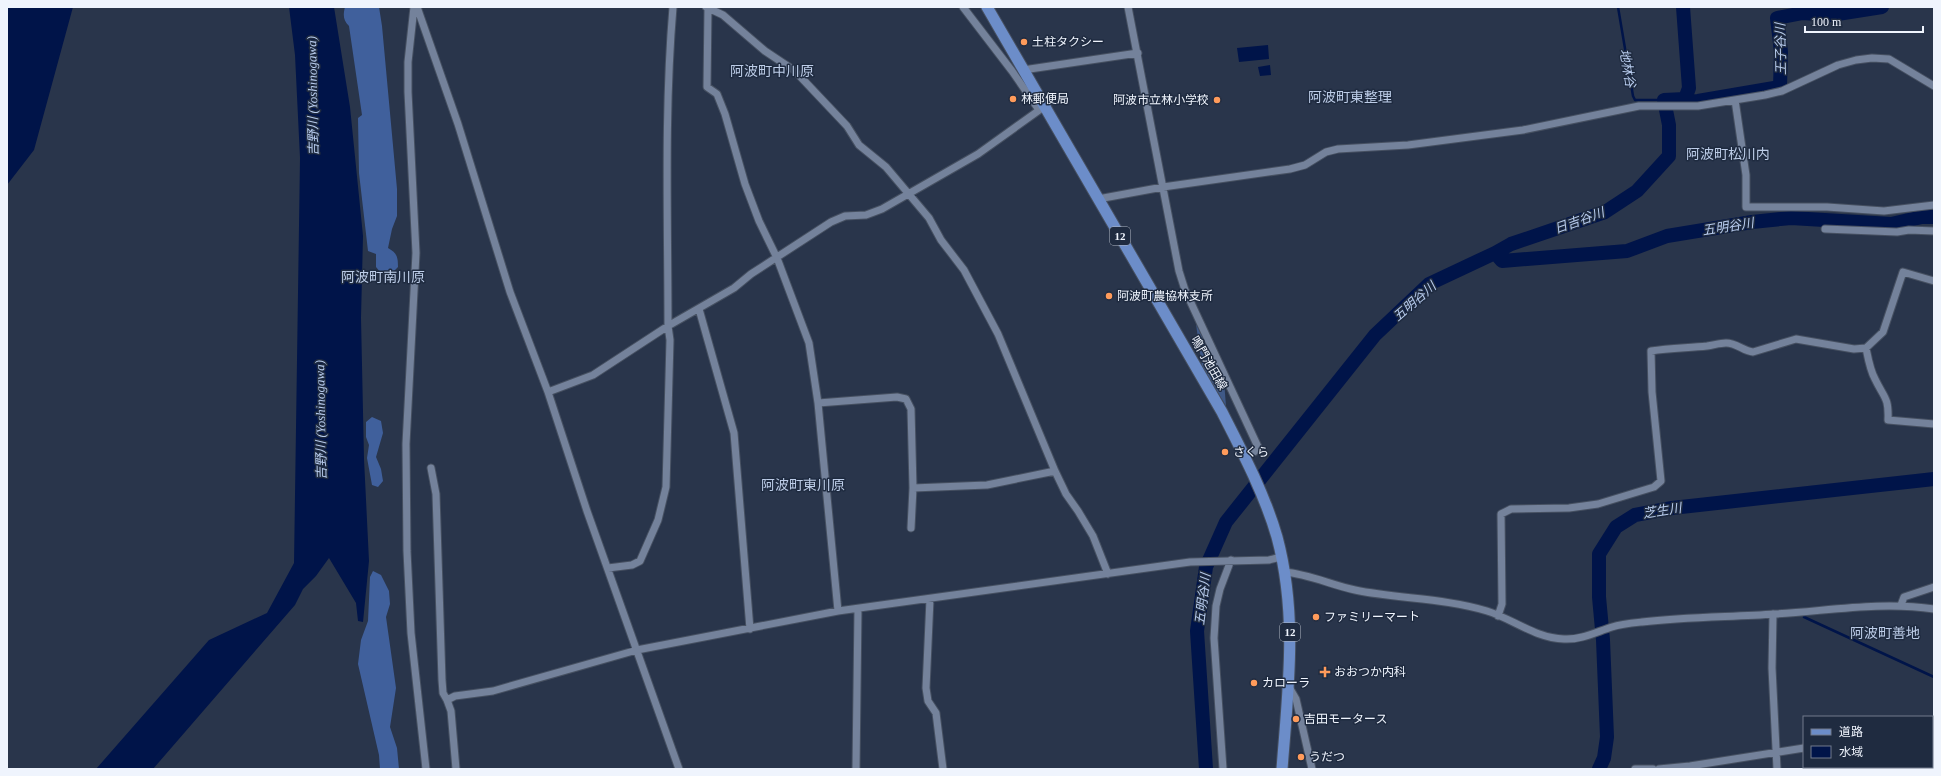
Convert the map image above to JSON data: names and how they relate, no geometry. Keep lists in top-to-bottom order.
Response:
{
  "streets": {
    "main road": ["12", "鳴門池田線"]
  },
  "districts": [
    "阿波町中川原",
    "阿波町東整理",
    "阿波町松川内",
    "阿波町南川原",
    "阿波町東川原",
    "阿波町善地"
  ],
  "water": [
    "王子谷川",
    "地林谷",
    "吉野川 (Yoshinogawa)",
    "日吉谷川",
    "五明谷川",
    "芝生川"
  ],
  "places": {
    "other": [
      "土柱タクシー",
      "林郵便局",
      "阿波市立林小学校",
      "阿波町農協林支所",
      "さくら",
      "ファミリーマート",
      "カローラ",
      "吉田モータース",
      "うだつ"
    ],
    "health": ["おおつか内科"]
  },
  "legend": ["道路", "水域"],
  "scale_bar": "100 m"
}
